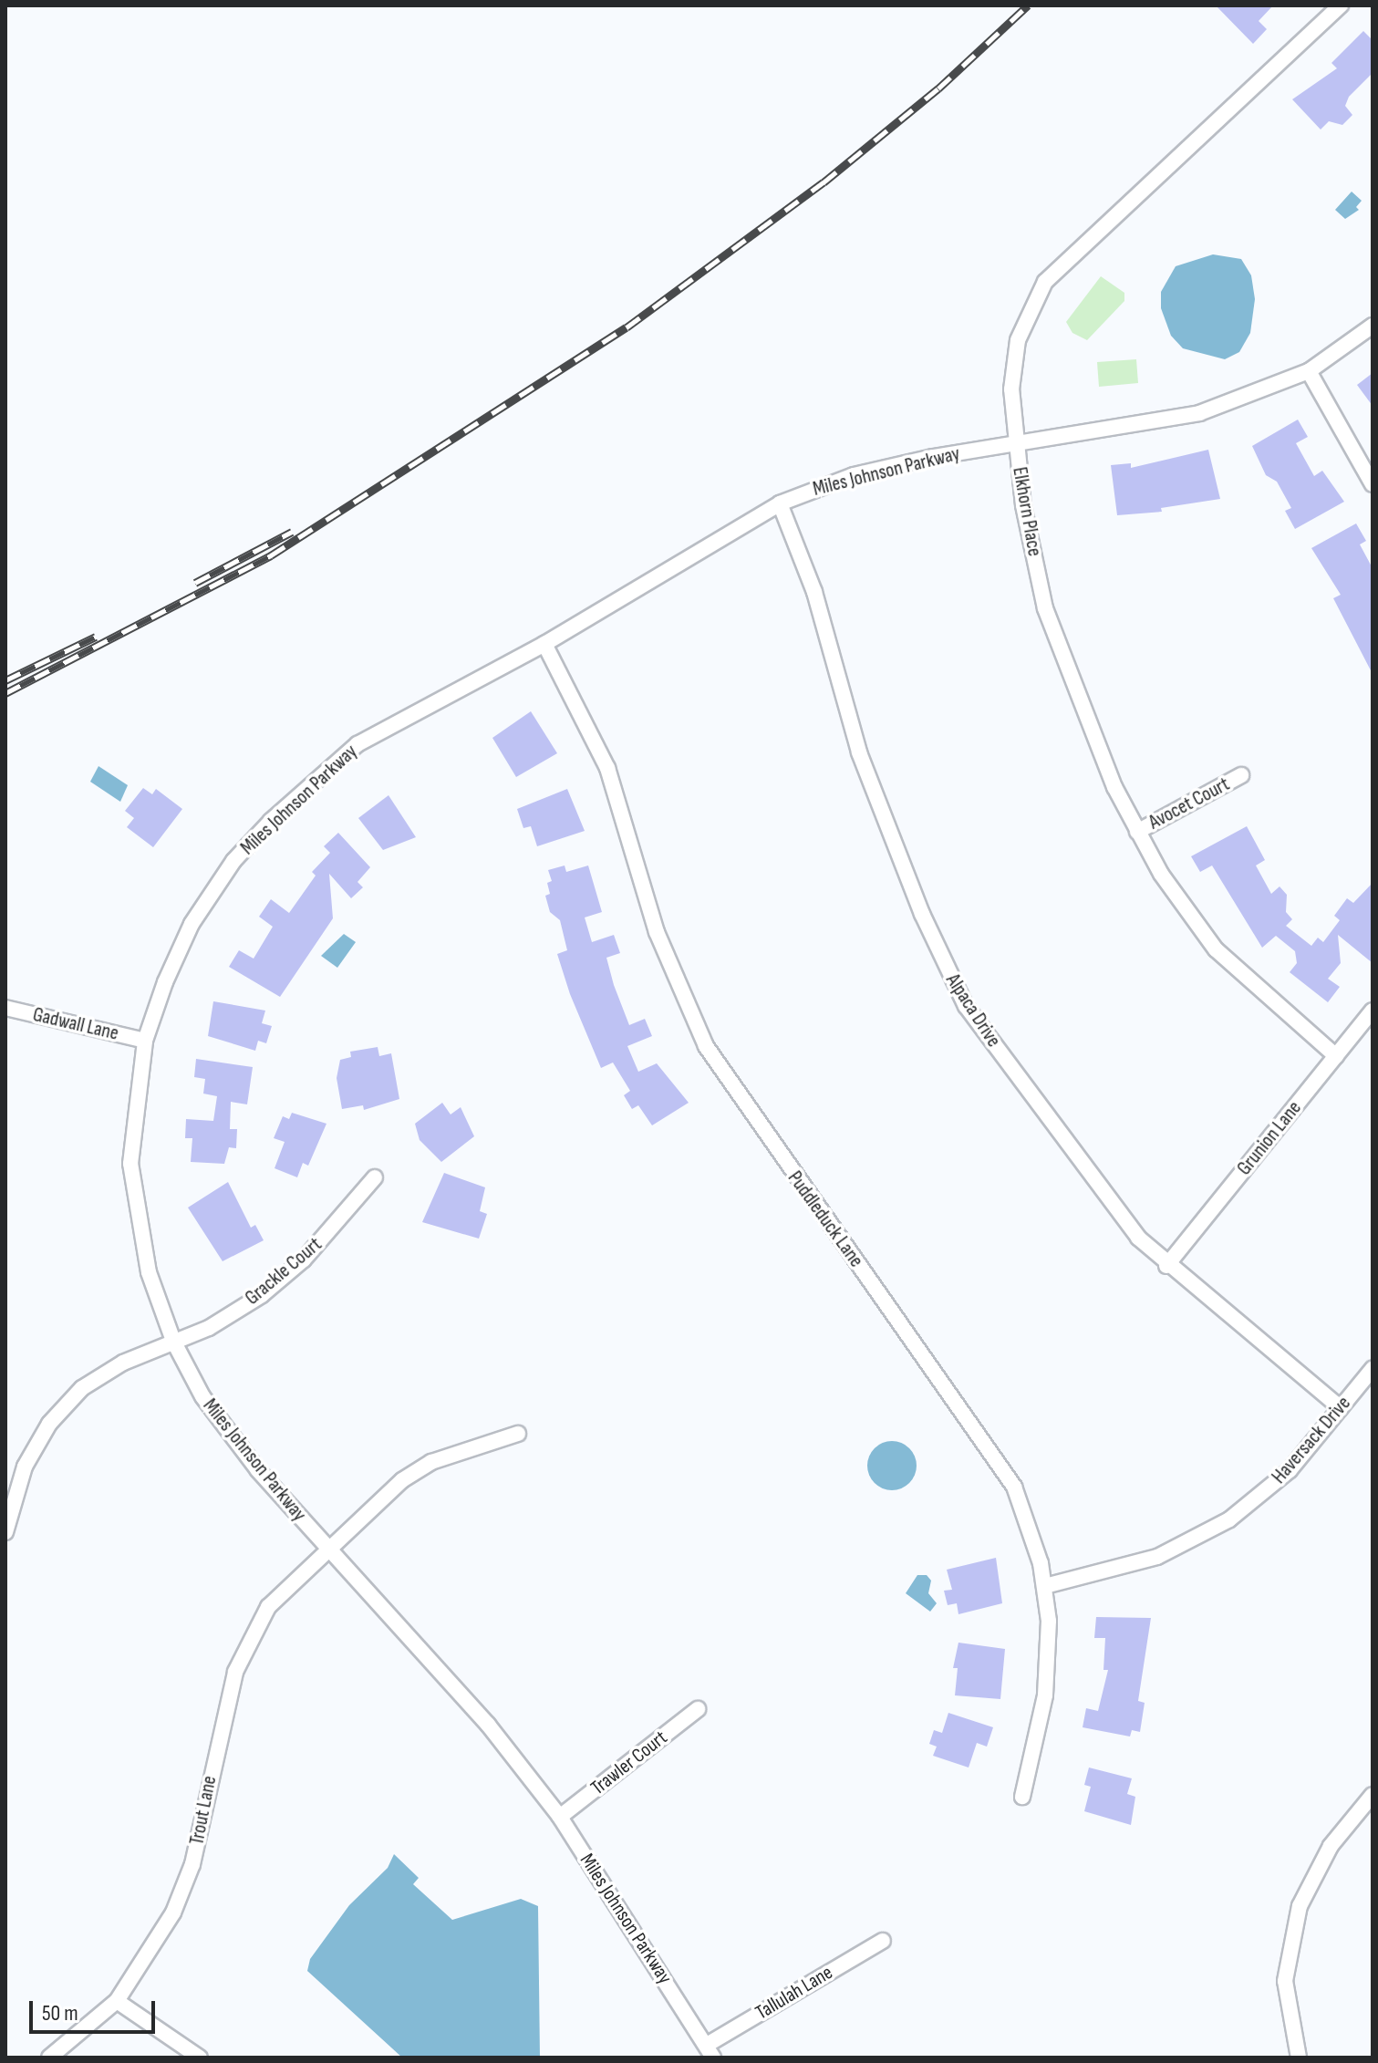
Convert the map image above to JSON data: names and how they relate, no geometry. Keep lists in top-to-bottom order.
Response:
{
  "streets": {
    "street": [
      "Miles Johnson Parkway",
      "Elkhorn Place",
      "Avocet Court",
      "Alpaca Drive",
      "Gadwall Lane",
      "Grunion Lane",
      "Puddleduck Lane",
      "Grackle Court",
      "Haversack Drive",
      "Trawler Court",
      "Trout Lane",
      "Tallulah Lane"
    ]
  },
  "crossings": [
    ["Miles Johnson Parkway", "Elkhorn Place"],
    ["Miles Johnson Parkway", "Alpaca Drive"],
    ["Miles Johnson Parkway", "Gadwall Lane"],
    ["Miles Johnson Parkway", "Puddleduck Lane"],
    ["Miles Johnson Parkway", "Grackle Court"],
    ["Miles Johnson Parkway", "Trawler Court"],
    ["Miles Johnson Parkway", "Trout Lane"],
    ["Miles Johnson Parkway", "Tallulah Lane"],
    ["Elkhorn Place", "Avocet Court"],
    ["Elkhorn Place", "Grunion Lane"],
    ["Alpaca Drive", "Grunion Lane"],
    ["Alpaca Drive", "Haversack Drive"],
    ["Puddleduck Lane", "Haversack Drive"]
  ],
  "scale_bar": "50 m"
}
